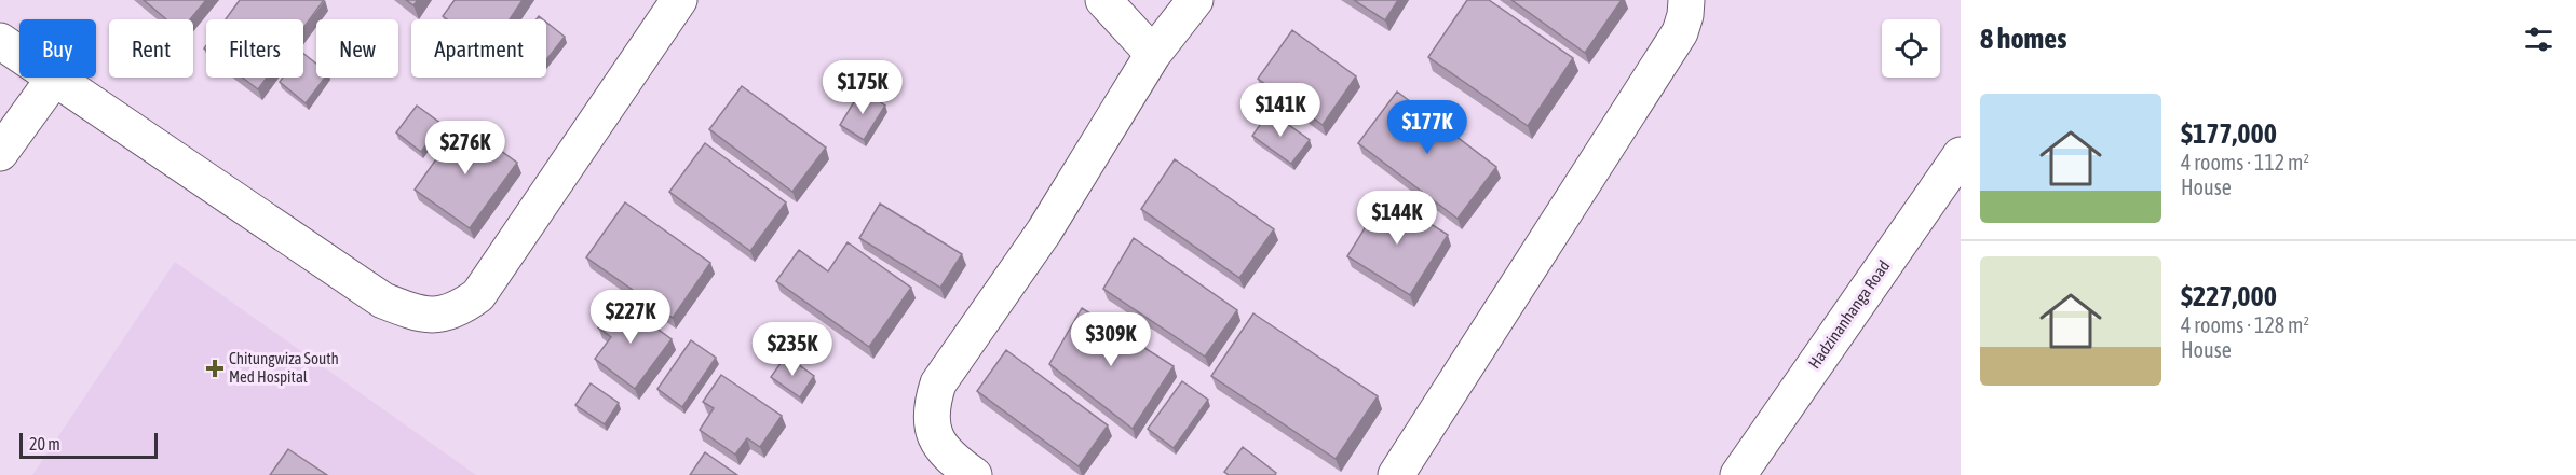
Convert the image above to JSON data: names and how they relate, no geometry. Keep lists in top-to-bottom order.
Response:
{
  "streets": {
    "street": ["Hadzinanhanga Road"]
  },
  "places": {
    "health": ["Chitungwiza South Med Hospital"]
  },
  "scale_bar": "20 m",
  "page": {
    "heading": "8 homes",
    "chip": [
      "Buy",
      "Rent",
      "Filters",
      "New",
      "Apartment"
    ],
    "price": [
      "$175K",
      "$141K",
      "$177K",
      "$276K",
      "$144K",
      "$227K",
      "$309K",
      "$235K"
    ],
    "list": [
      {
        "name": "$177,000",
        "note": "4 rooms · 112 m² · House"
      },
      {
        "name": "$227,000",
        "note": "4 rooms · 128 m² · House"
      }
    ],
    "scale": "20 m"
  }
}
